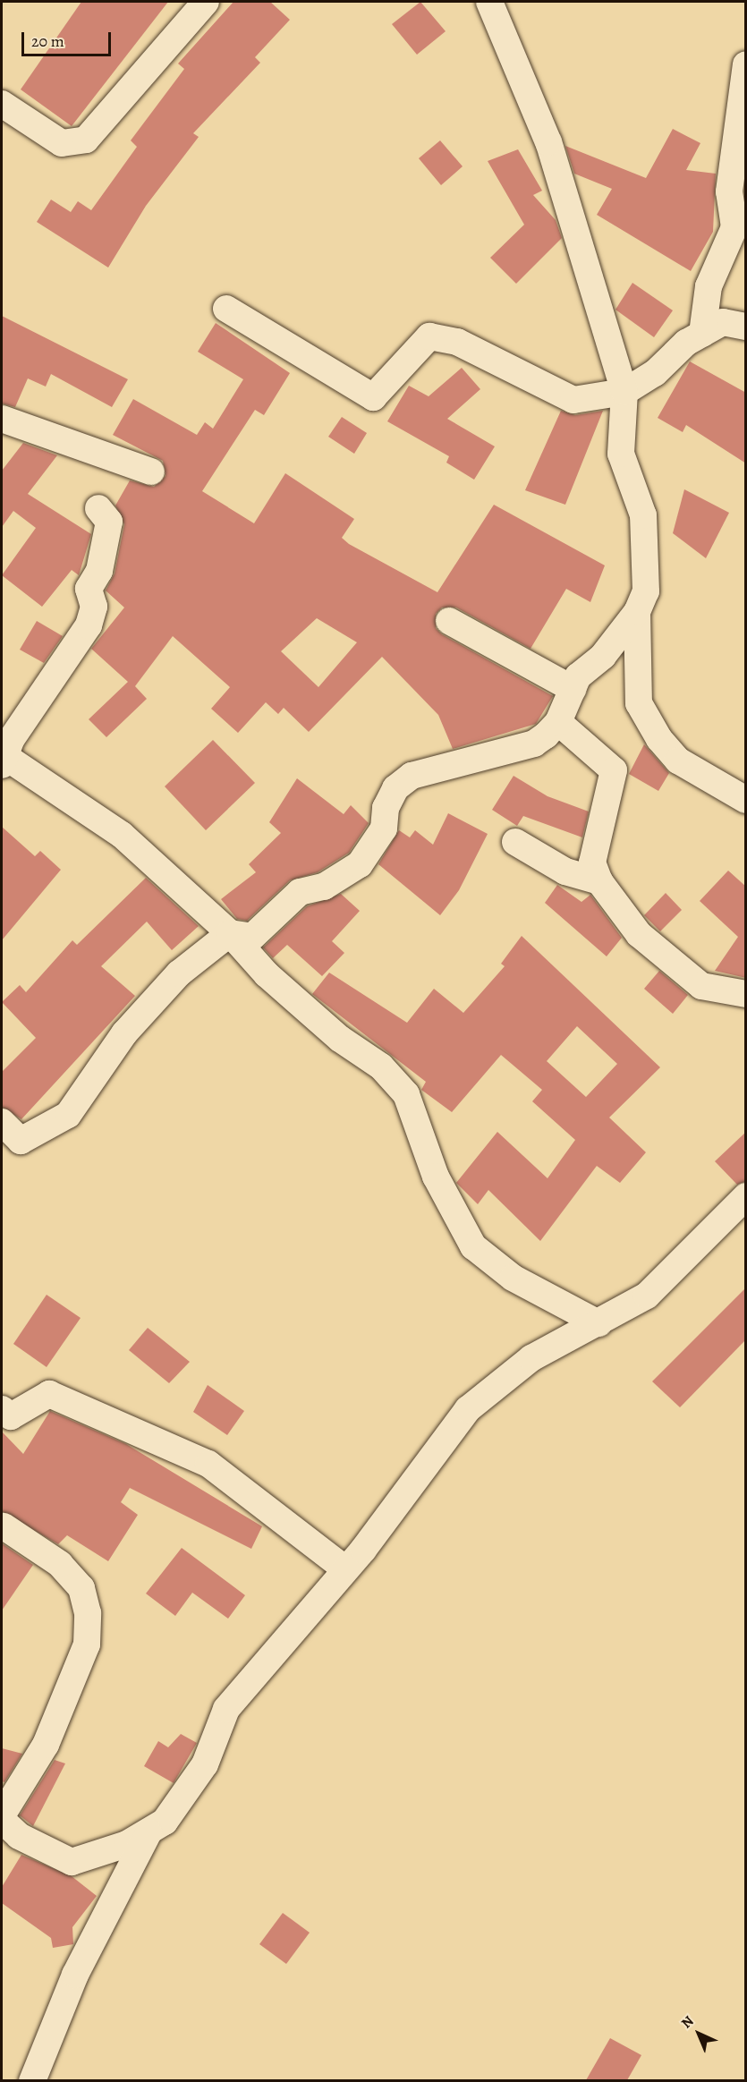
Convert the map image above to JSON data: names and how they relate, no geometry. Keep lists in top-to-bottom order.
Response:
{
  "scale_bar": "20 m",
  "north": "top left"
}
